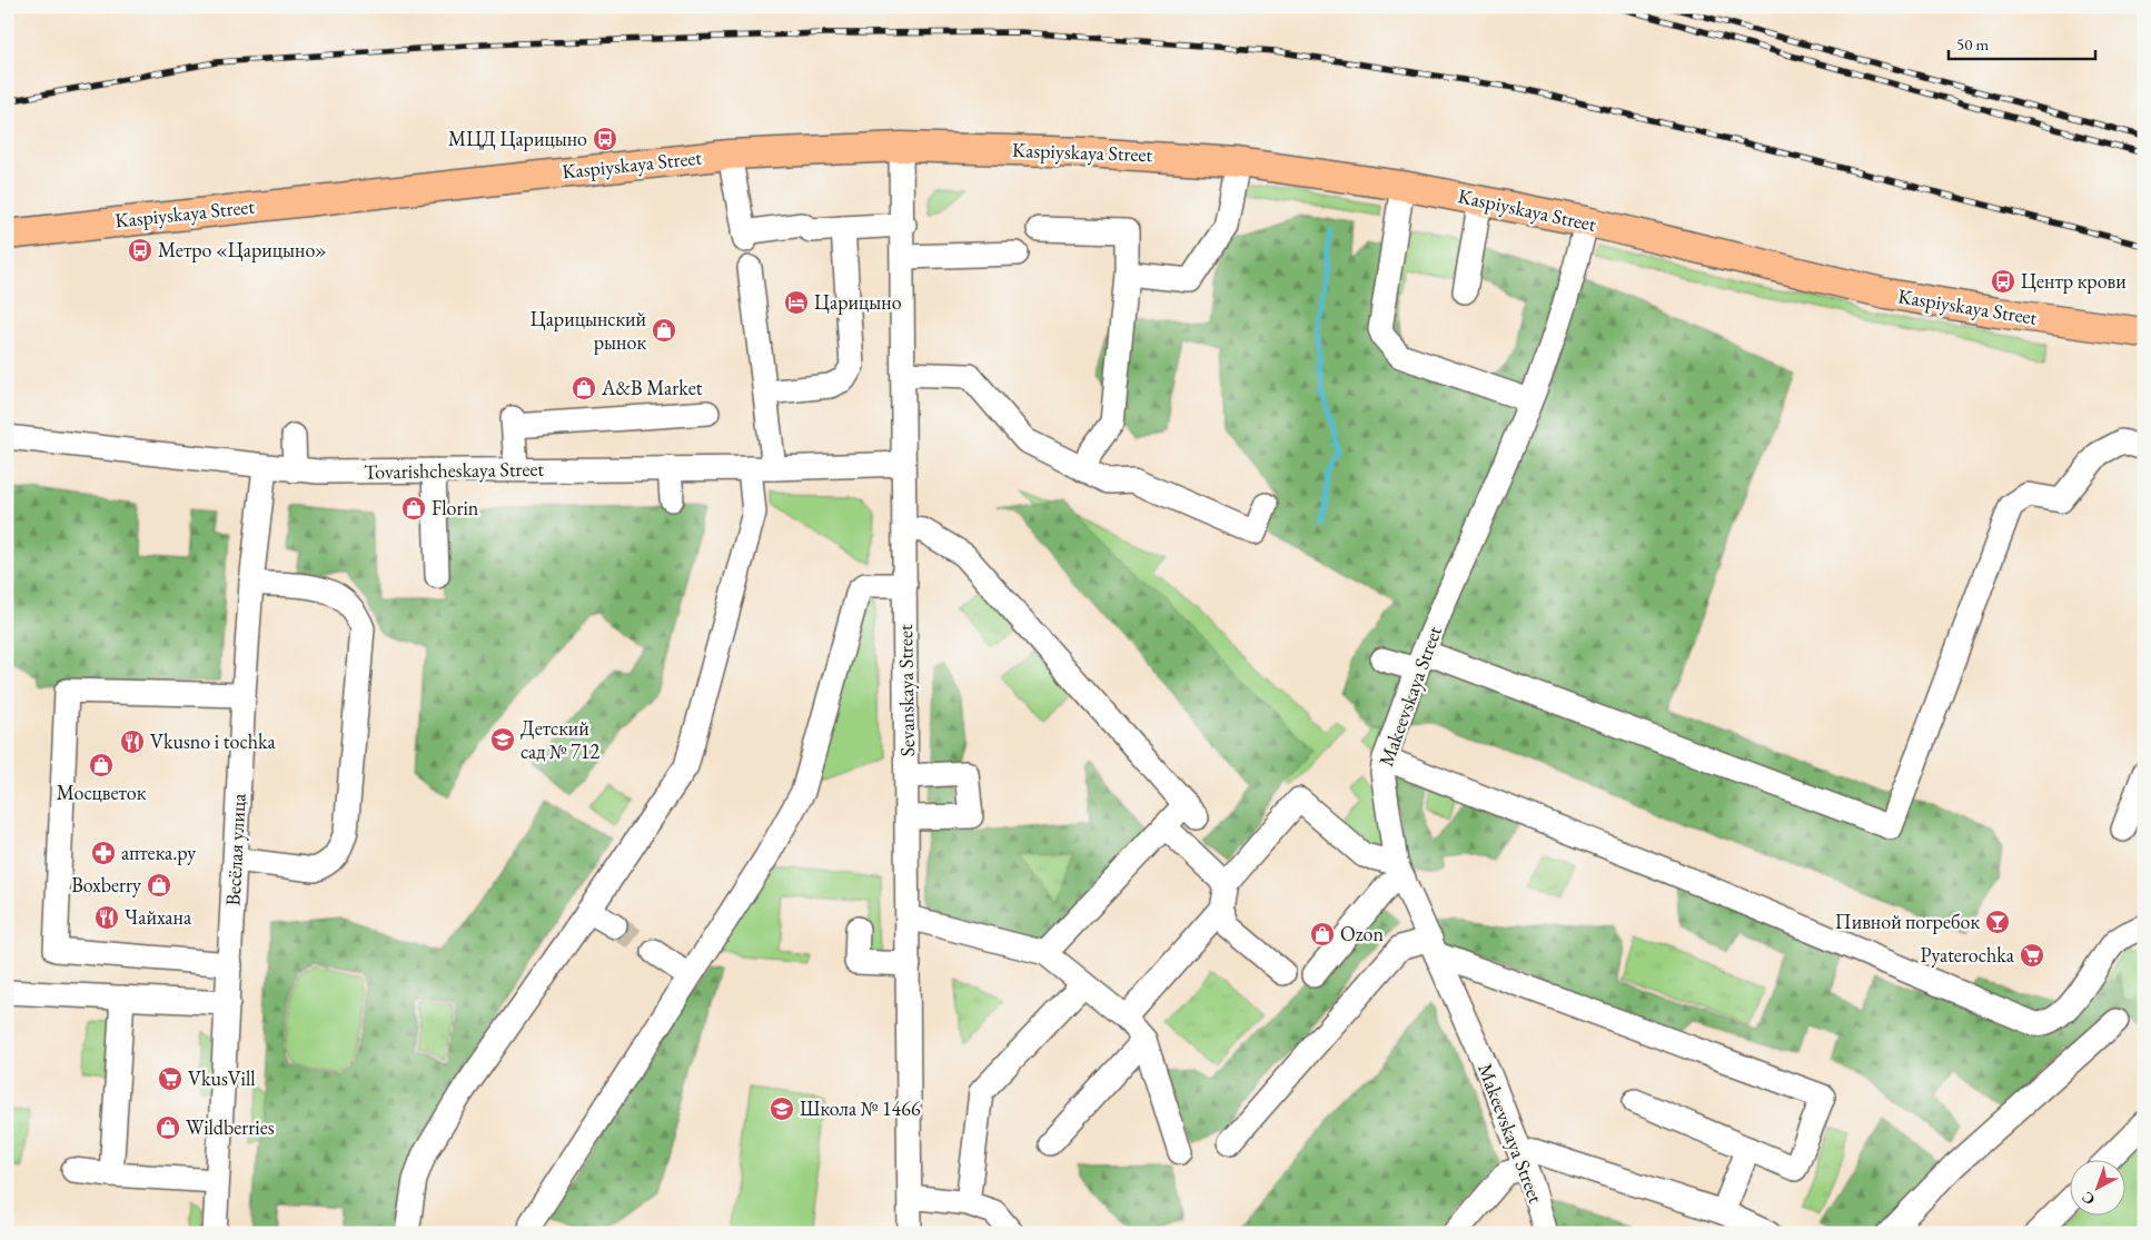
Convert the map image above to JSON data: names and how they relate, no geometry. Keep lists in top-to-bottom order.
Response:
{
  "streets": {
    "main road": ["Kaspiyskaya Street"],
    "street": [
      "Tovarishcheskaya Street",
      "Sevanskaya Street",
      "Makeevskaya Street",
      "Весёлая улица"
    ]
  },
  "crossings": [
    ["Kaspiyskaya Street", "Sevanskaya Street"],
    ["Kaspiyskaya Street", "Makeevskaya Street"],
    ["Tovarishcheskaya Street", "Sevanskaya Street"],
    ["Tovarishcheskaya Street", "Весёлая улица"]
  ],
  "places": {
    "bus stop": ["МЦД Царицыно", "Метро «Царицыно»", "Центр крови"],
    "hotel": ["Царицыно"],
    "shop": [
      "Царицынский рынок",
      "A&B Market",
      "Florin",
      "Мосцветок",
      "Boxberry",
      "Ozon",
      "Wildberries"
    ],
    "school or university": ["Детский сад № 712", "Школа № 1466"],
    "restaurant": ["Vkusno i tochka", "Чайхана"],
    "pharmacy": ["аптека.ру"],
    "bar": ["Пивной погребок"],
    "supermarket": ["Pyaterochka", "VkusVill"]
  },
  "scale_bar": "50 m",
  "north": "bottom left"
}
